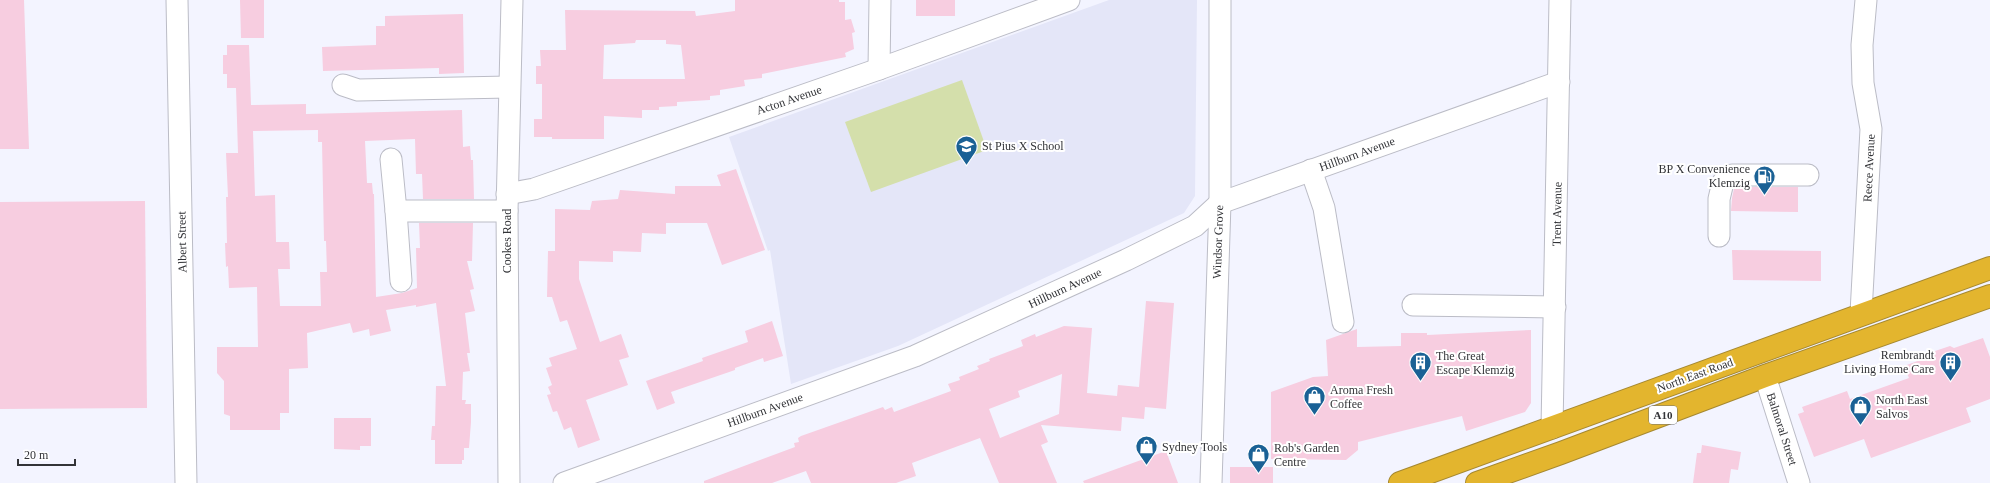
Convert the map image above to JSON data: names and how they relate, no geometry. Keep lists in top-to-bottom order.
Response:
{
  "streets": {
    "highway": ["North East Road", "A10"],
    "street": [
      "Acton Avenue",
      "Hillburn Avenue",
      "Reece Avenue",
      "Trent Avenue",
      "Cookes Road",
      "Albert Street",
      "Windsor Grove",
      "Balmoral Street"
    ]
  },
  "crossings": [
    ["Acton Avenue", "Cookes Road"],
    ["Hillburn Avenue", "Trent Avenue"],
    ["Hillburn Avenue", "Windsor Grove"],
    ["Reece Avenue", "North East Road"],
    ["Trent Avenue", "North East Road"],
    ["North East Road", "Balmoral Street"]
  ],
  "places": {
    "school or university": ["St Pius X School"],
    "fuel station": ["BP X Convenience Klemzig"],
    "building": ["Rembrandt Living Home Care", "The Great Escape Klemzig"],
    "shop": [
      "Aroma Fresh Coffee",
      "North East Salvos",
      "Sydney Tools",
      "Rob's Garden Centre"
    ]
  },
  "scale_bar": "20 m"
}
